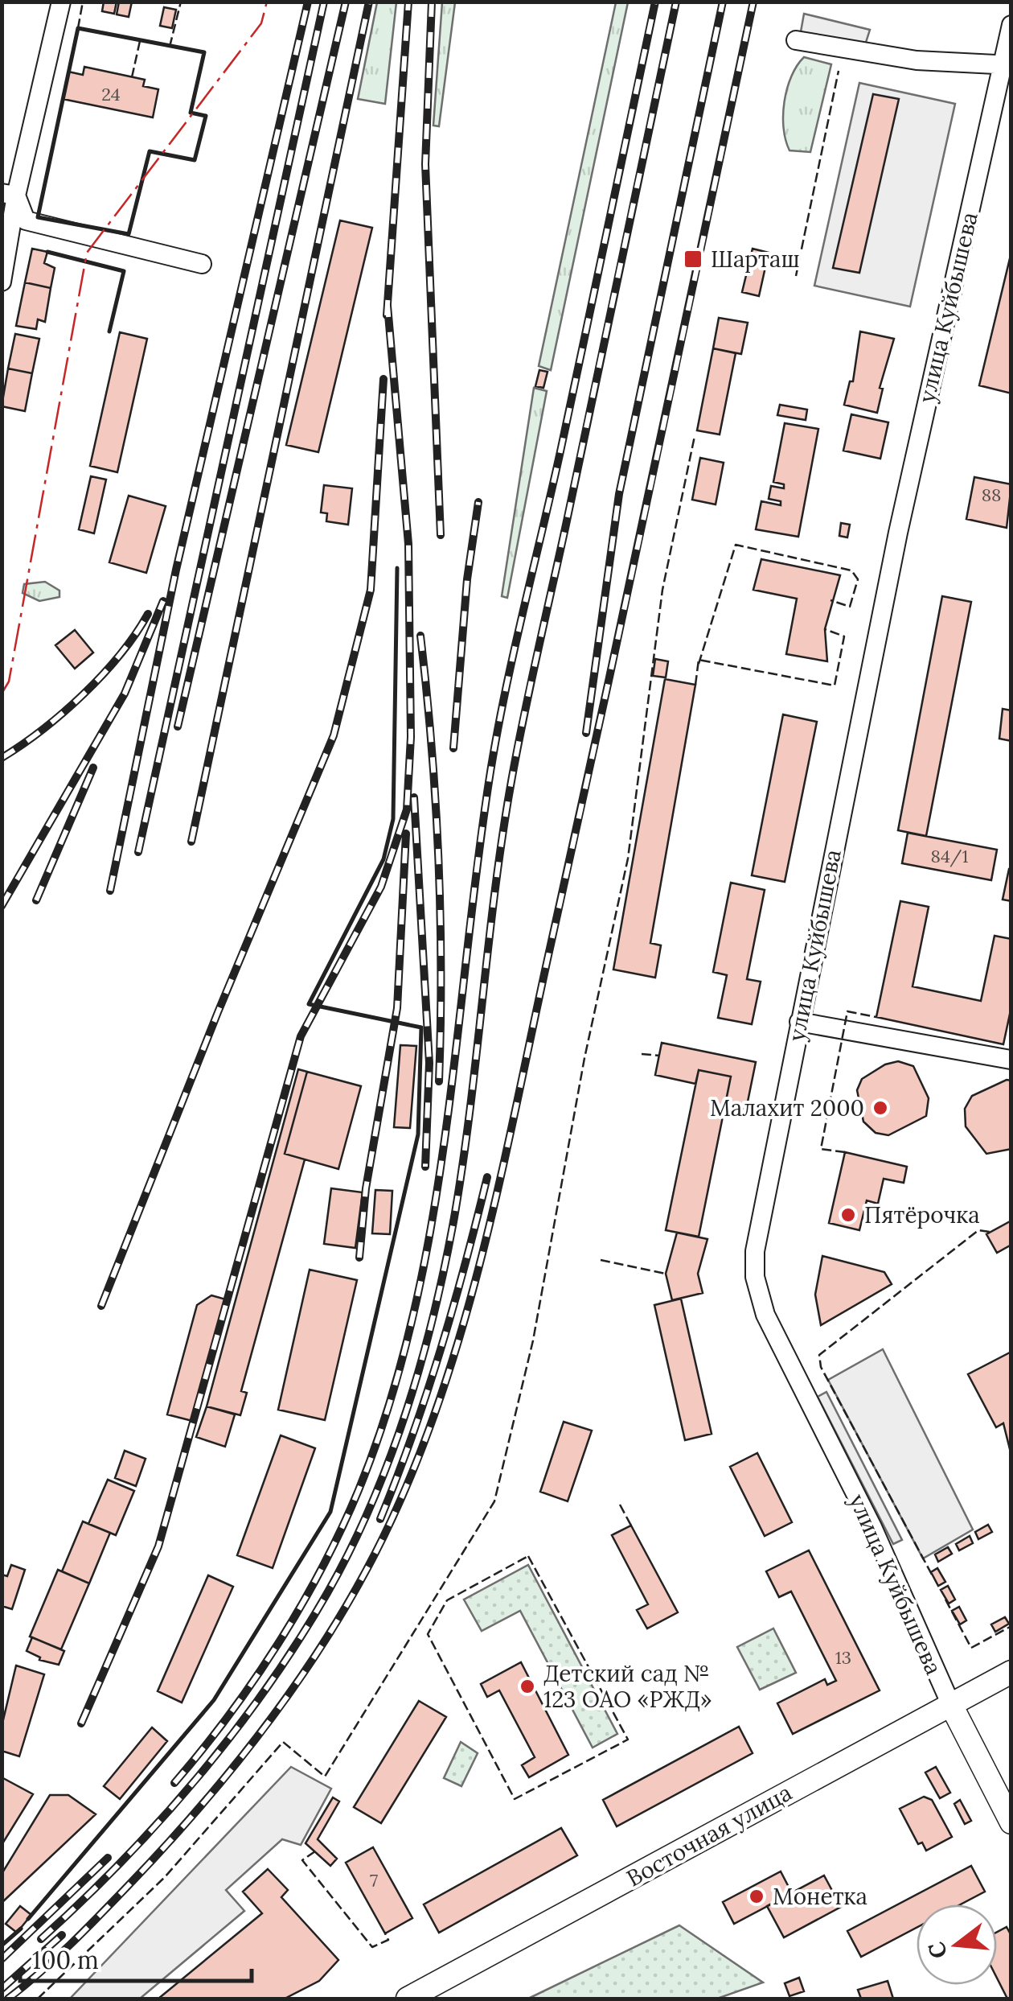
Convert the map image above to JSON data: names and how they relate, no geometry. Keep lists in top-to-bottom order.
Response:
{
  "streets": {
    "main road": ["улица Куйбышева", "Восточная улица"]
  },
  "crossings": [
    ["улица Куйбышева", "Восточная улица"]
  ],
  "places": {
    "transit": ["Шарташ"],
    "other": [
      "Малахит 2000",
      "Пятёрочка",
      "Детский сад № 123 ОАО «РЖД»",
      "Монетка"
    ]
  },
  "house_numbers": [
    "24",
    "88",
    "84/1",
    "13",
    "7"
  ],
  "scale_bar": "100 m",
  "north": "left"
}
